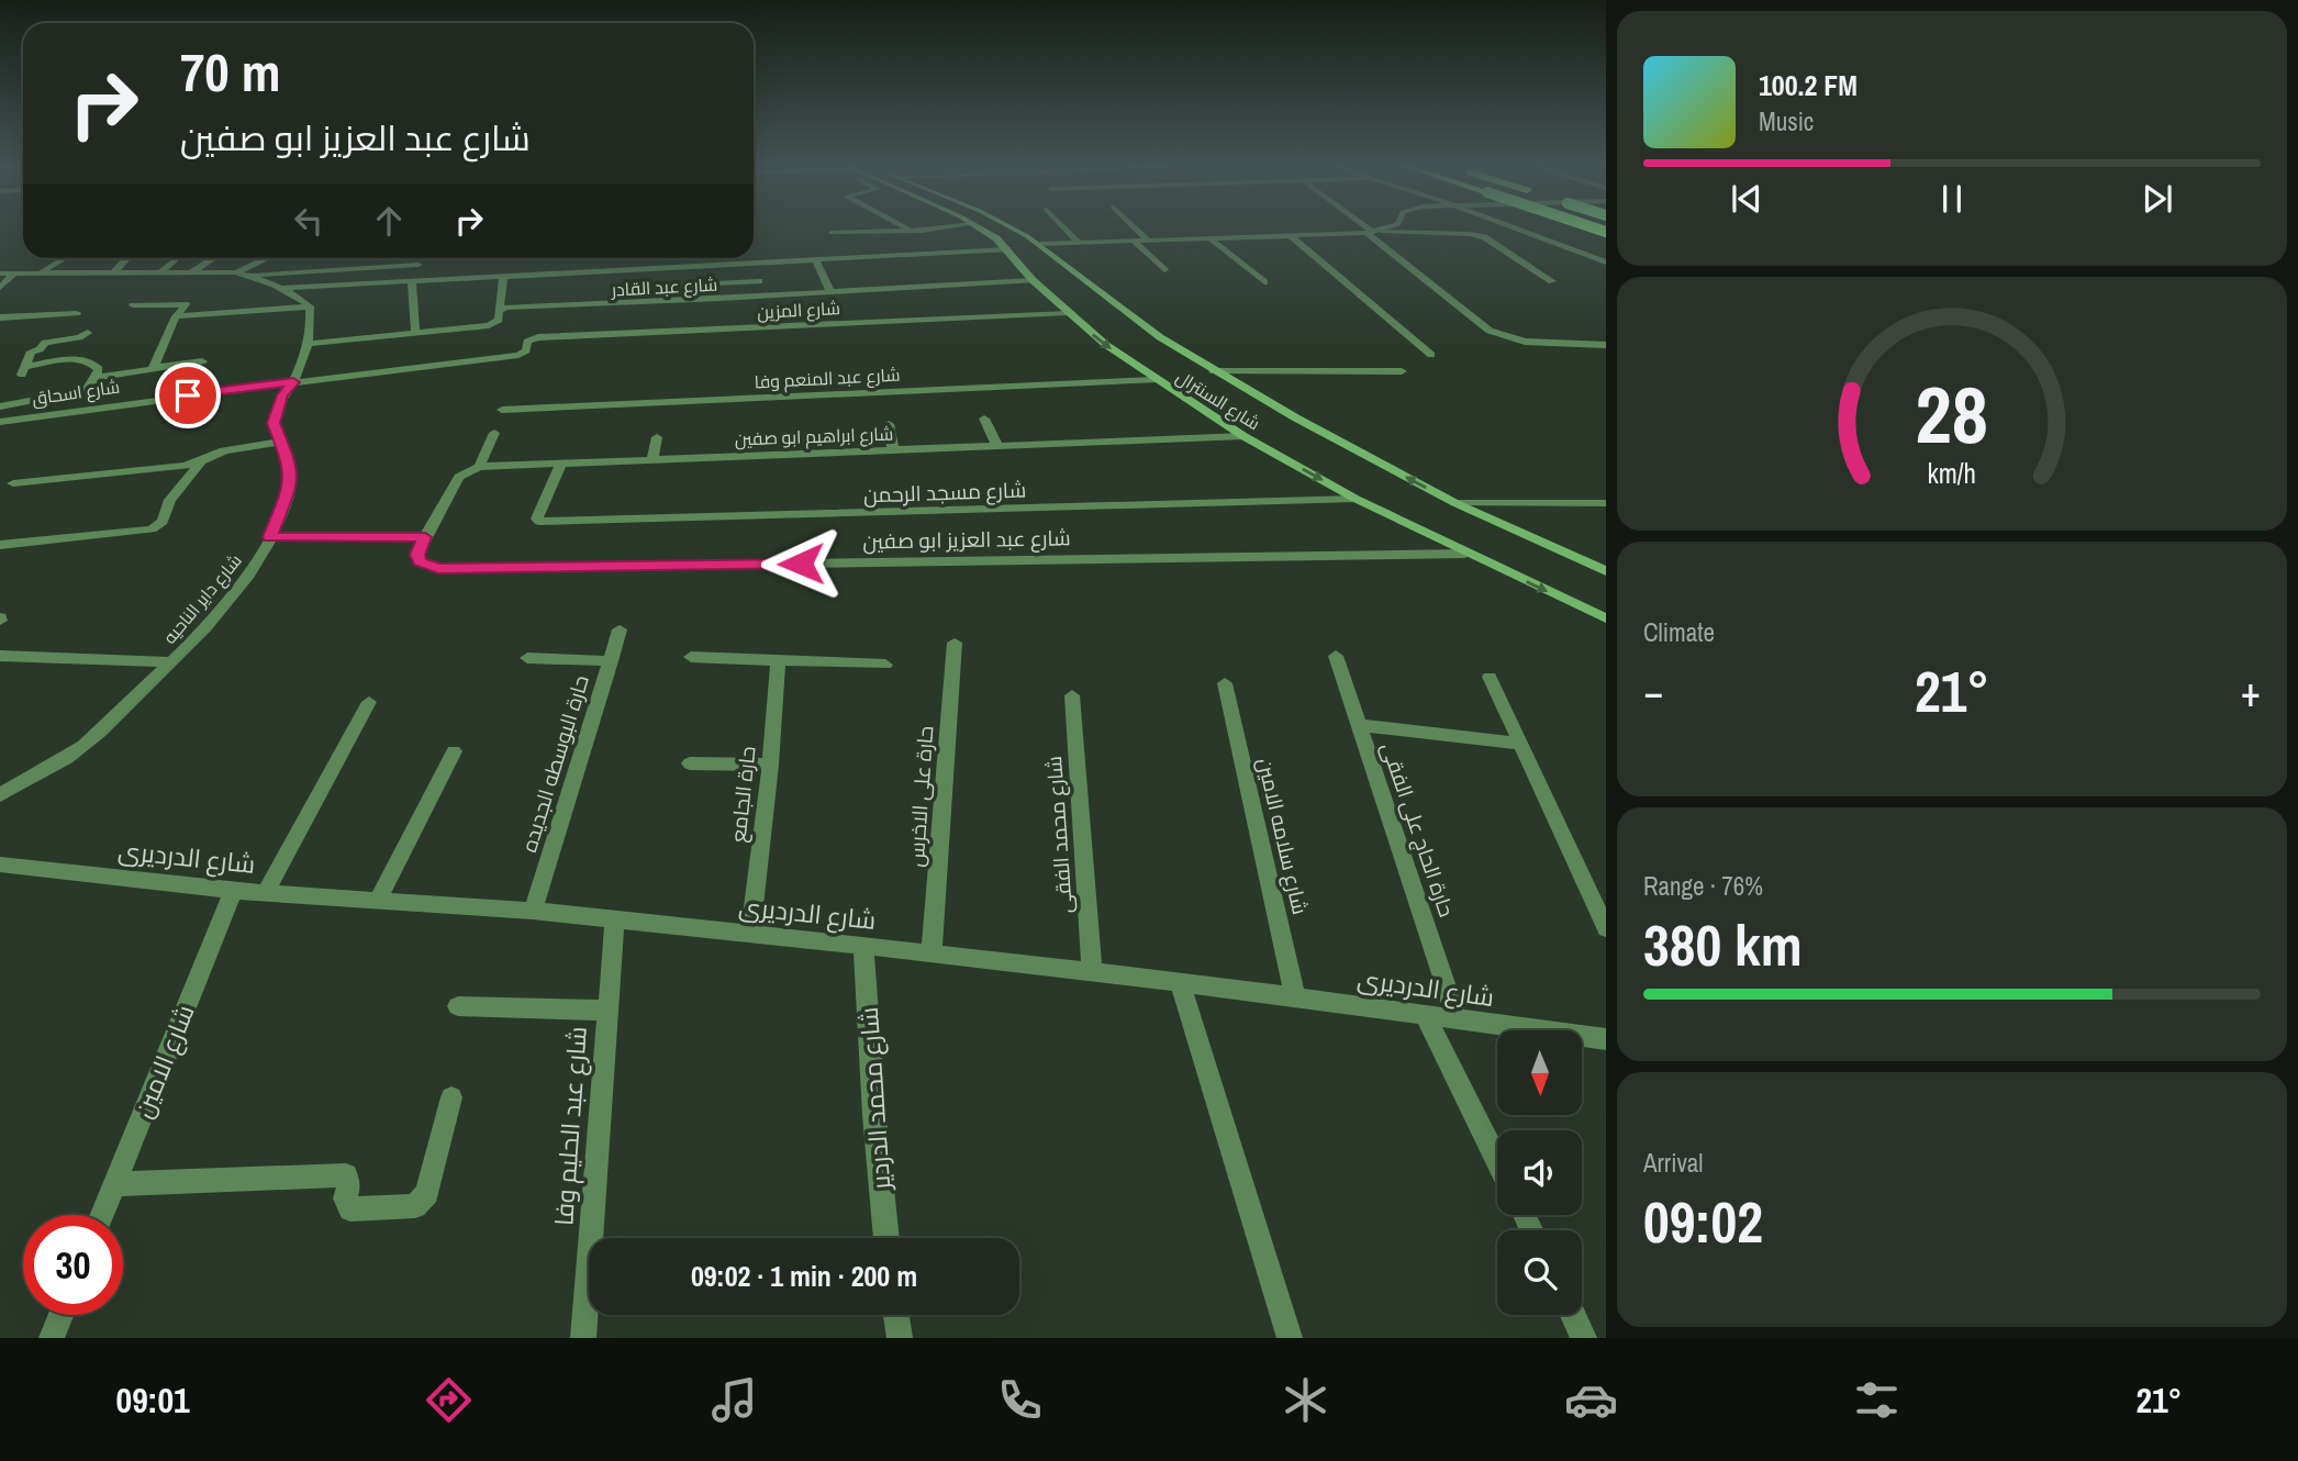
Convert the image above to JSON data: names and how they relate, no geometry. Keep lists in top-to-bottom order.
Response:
{
  "streets": {
    "street": [
      "شارع عبد القادر",
      "شارع المزين",
      "شارع عبد المنعم وفا",
      "شارع اسحاق",
      "شارع السنترال",
      "شارع ابراهيم ابو صفين",
      "شارع مسجد الرحمن",
      "شارع عبد العزيز ابو صفين",
      "شارع داير الناحيه",
      "حارة البوسطه الجديده",
      "حارة الجامع",
      "حارة على الاخرس",
      "حارة الحاج على الفقى",
      "شارع محمد الفقى",
      "شارع سلامه الامين",
      "شارع الدرديرى",
      "شارع الامين",
      "شارع محمد الدردير",
      "شارع عبد الحليم وفا"
    ]
  },
  "crossings": [
    ["شارع عبد القادر", "شارع السنترال"],
    ["شارع عبد القادر", "شارع داير الناحيه"],
    ["شارع المزين", "شارع اسحاق"],
    ["شارع المزين", "شارع السنترال"],
    ["شارع عبد المنعم وفا", "شارع السنترال"],
    ["شارع اسحاق", "شارع داير الناحيه"],
    ["شارع السنترال", "شارع ابراهيم ابو صفين"],
    ["شارع السنترال", "شارع مسجد الرحمن"],
    ["شارع السنترال", "شارع عبد العزيز ابو صفين"],
    ["شارع ابراهيم ابو صفين", "شارع مسجد الرحمن"],
    ["حارة البوسطه الجديده", "شارع الدرديرى"],
    ["حارة الجامع", "شارع الدرديرى"],
    ["حارة على الاخرس", "شارع الدرديرى"],
    ["حارة الحاج على الفقى", "شارع الدرديرى"],
    ["شارع محمد الفقى", "شارع الدرديرى"],
    ["شارع سلامه الامين", "شارع الدرديرى"],
    ["شارع الدرديرى", "شارع الامين"],
    ["شارع الدرديرى", "شارع محمد الدردير"],
    ["شارع الدرديرى", "شارع عبد الحليم وفا"]
  ],
  "north": "bottom",
  "page": {
    "turn": ["70 m", "شارع عبد العزيز ابو صفين"],
    "song": ["100.2 FM", "Music"],
    "tile": [
      "Climate",
      ["Range · 76%", "380 km"],
      ["Arrival", "09:02"]
    ],
    "heat": ["−", "21°", "+"],
    "limit": "30",
    "trip": "09:02 · 1 min · 200 m",
    "tabs": ["09:01", "21°"],
    "gauge": ["28", "km/h"]
  }
}
